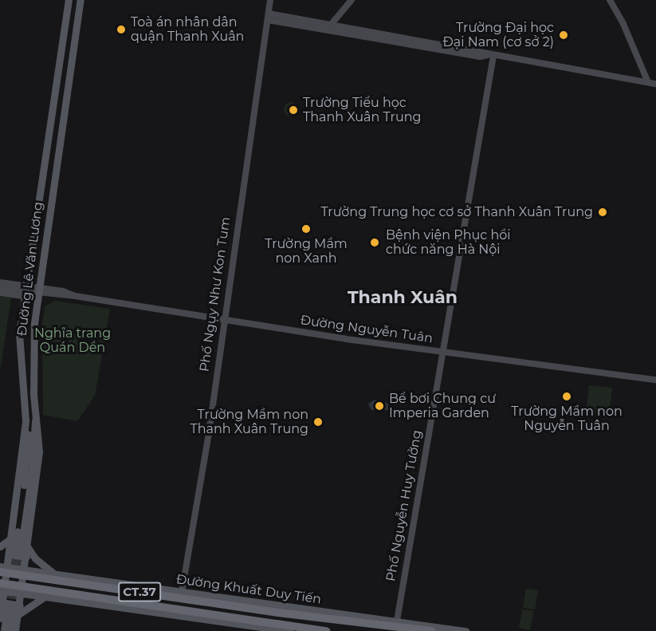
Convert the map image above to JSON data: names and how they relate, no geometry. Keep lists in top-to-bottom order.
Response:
{
  "streets": {
    "highway": ["CT.37"],
    "main road": ["Đường Lê Văn Lương", "Đường Khuất Duy Tiến"],
    "street": ["Phố Ngụy Như Kon Tum", "Đường Nguyễn Tuân", "Phố Nguyễn Huy Tưởng"]
  },
  "crossings": [
    ["Đường Lê Văn Lương", "Đường Nguyễn Tuân"],
    ["Đường Lê Văn Lương", "Đường Khuất Duy Tiến"],
    ["Đường Lê Văn Lương", "CT.37"],
    ["Phố Ngụy Như Kon Tum", "Đường Nguyễn Tuân"],
    ["Phố Ngụy Như Kon Tum", "Đường Khuất Duy Tiến"],
    ["Đường Nguyễn Tuân", "Phố Nguyễn Huy Tưởng"],
    ["Phố Nguyễn Huy Tưởng", "Đường Khuất Duy Tiến"],
    ["Đường Khuất Duy Tiến", "CT.37"]
  ],
  "districts": ["Thanh Xuân"],
  "parks": ["Nghĩa trang Quán Dền"],
  "places": [
    "Toà án nhân dân quận Thanh Xuân",
    "Trường Đại học Đại Nam (cơ sở 2)",
    "Trường Tiểu học Thanh Xuân Trung",
    "Trường Trung học cơ sở Thanh Xuân Trung",
    "Trường Mầm non Xanh",
    "Bệnh viện Phục hồi chức năng Hà Nội",
    "Trường Mầm non Nguyễn Tuân",
    "Bể bơi Chung cư Imperia Garden",
    "Trường Mầm non Thanh Xuân Trung"
  ]
}
